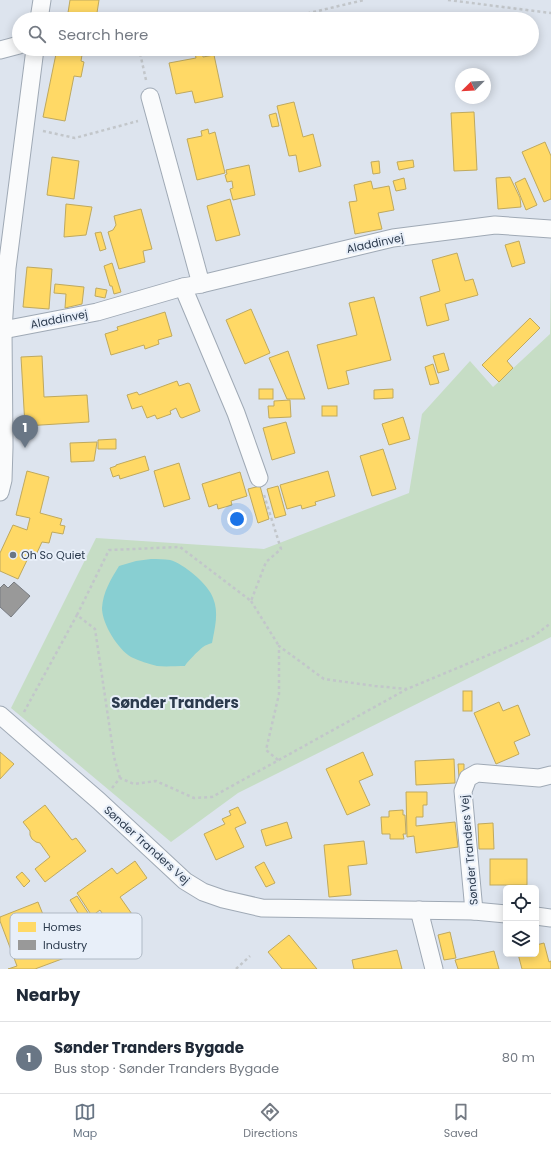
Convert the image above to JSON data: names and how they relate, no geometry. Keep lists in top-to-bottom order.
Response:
{
  "streets": {
    "street": ["Aladdinvej", "Sønder Tranders Vej"]
  },
  "districts": ["Sønder Tranders"],
  "places": ["Oh So Quiet"],
  "legend": ["Homes", "Industry"],
  "north": "bottom left",
  "page": {
    "search": "Search here",
    "pins": "1",
    "heading": "Nearby",
    "list": [
      {
        "mark": "1",
        "name": "Sønder Tranders Bygade",
        "note": "Bus stop · Sønder Tranders Bygade",
        "value": "80 m"
      }
    ],
    "nav": ["Map", "Directions", "Saved"]
  }
}
